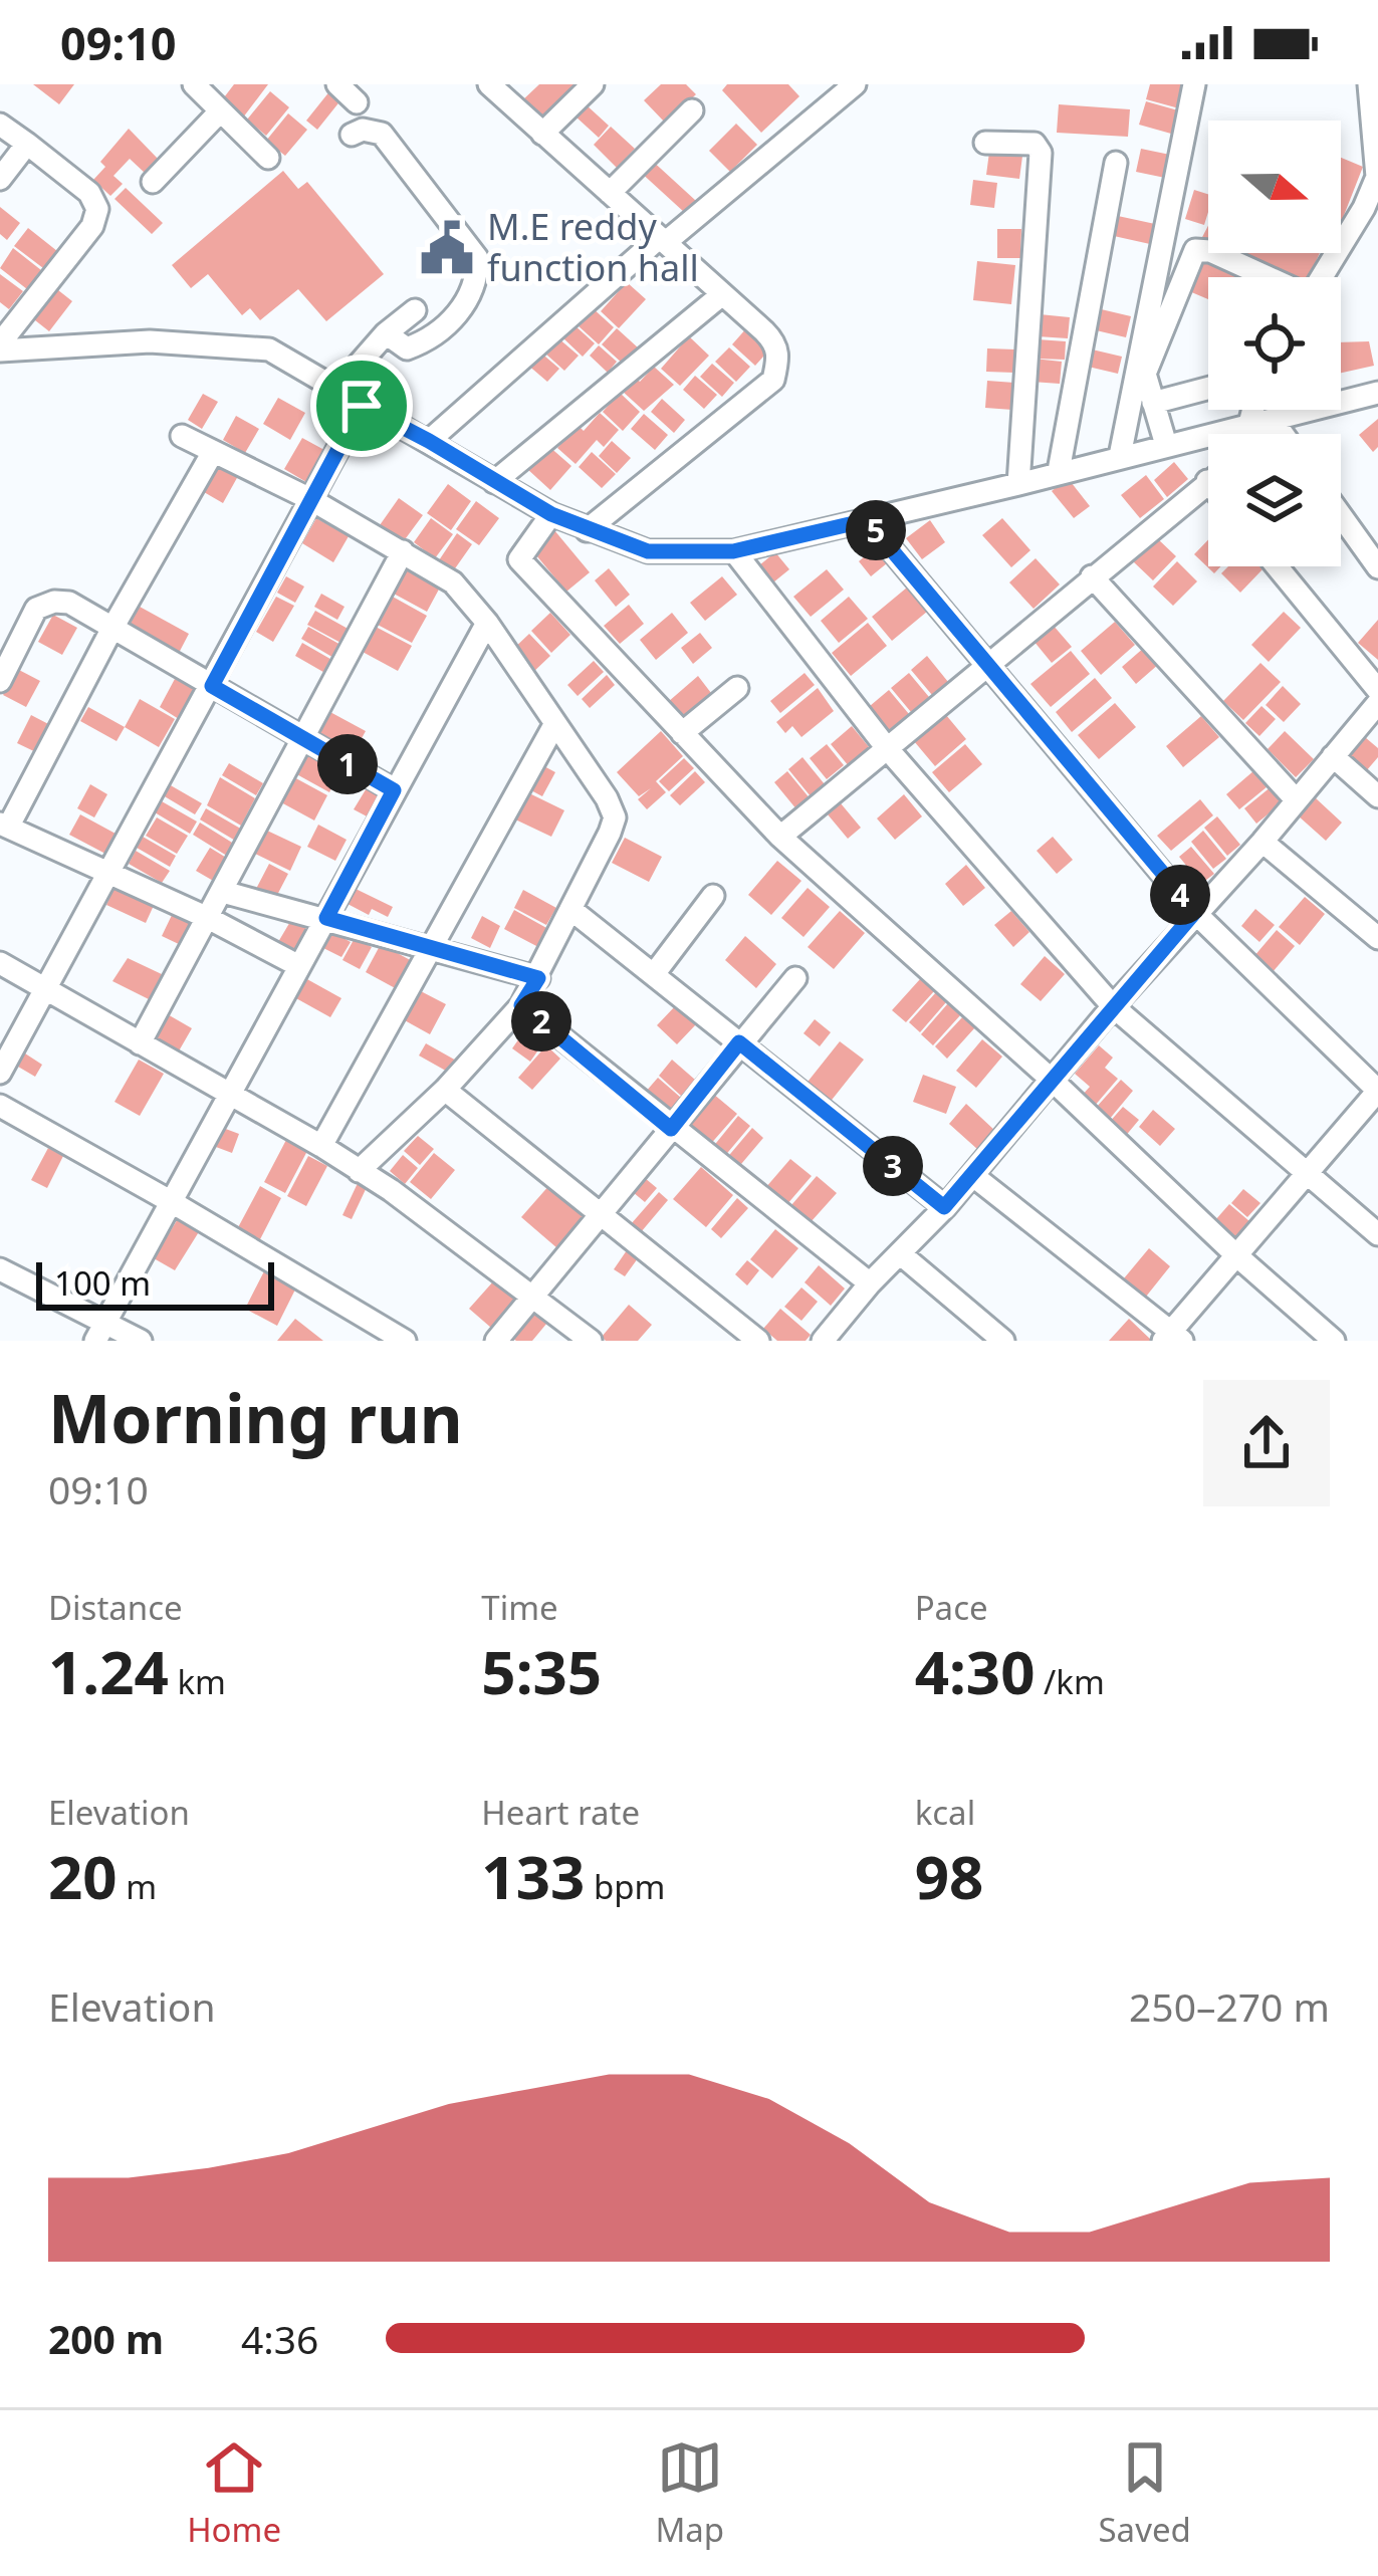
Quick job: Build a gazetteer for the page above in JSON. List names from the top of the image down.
{
  "places": {
    "public building": ["M.E reddy function hall"]
  },
  "scale_bar": "100 m",
  "north": "right",
  "page": {
    "status": "09:10",
    "pins": [
      "5",
      "1",
      "4",
      "2",
      "3"
    ],
    "scale": "100 m",
    "heading": ["Morning run", "09:10"],
    "stats": [
      ["Distance", "1.24 km"],
      ["Time", "5:35"],
      ["Pace", "4:30 /km"],
      ["Elevation", "20 m"],
      ["Heart rate", "133 bpm"],
      ["kcal", "98"]
    ],
    "chart": ["Elevation", "250–270 m"],
    "list": [
      {
        "name": "200 m",
        "note": "4:36"
      }
    ],
    "tabs": ["Home", "Map", "Saved"]
  }
}
